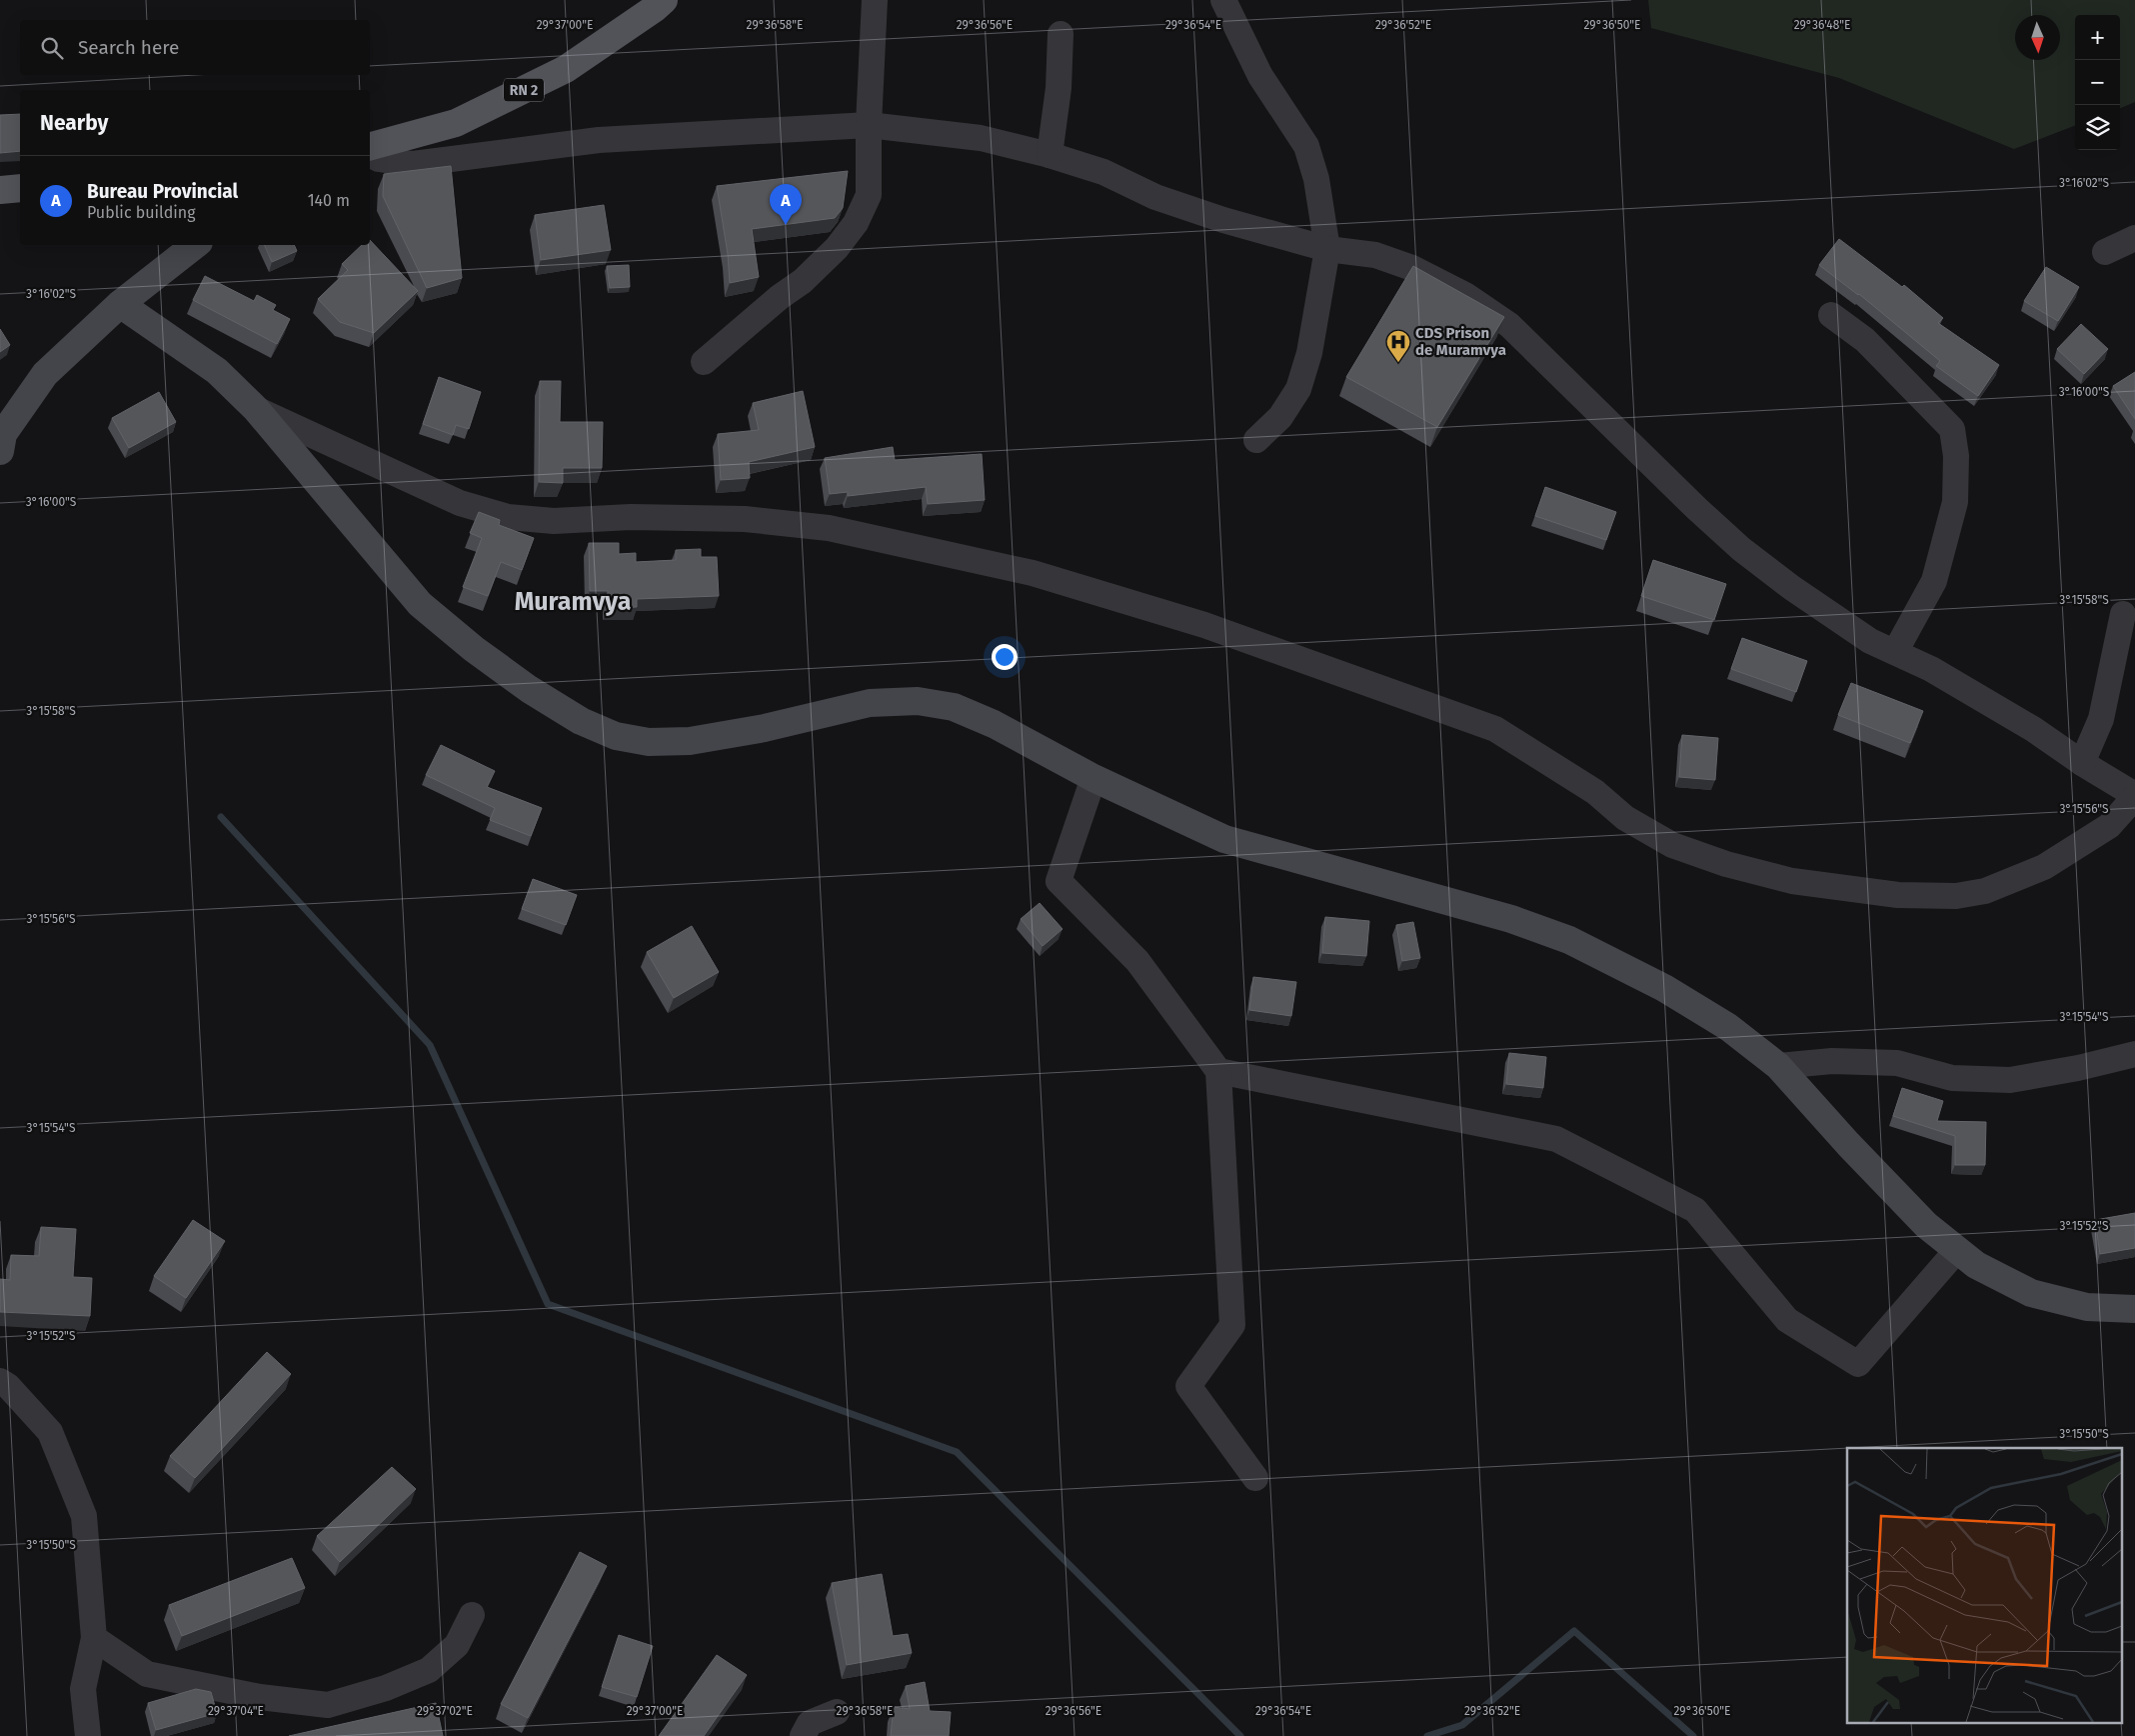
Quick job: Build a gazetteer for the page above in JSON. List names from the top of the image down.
{
  "streets": {
    "main road": ["RN 2"]
  },
  "districts": ["Muramvya"],
  "places": {
    "hospital": ["CDS Prison de Muramvya"]
  },
  "north": "bottom",
  "page": {
    "map_buttons": ["+", "−"],
    "search": "Search here",
    "heading": "Nearby",
    "list": [
      {
        "mark": "A",
        "name": "Bureau Provincial",
        "note": "Public building",
        "value": "140 m"
      }
    ],
    "pins": "A"
  },
  "coordinates": [
    "29°37'00\"E",
    "29°36'58\"E",
    "29°36'56\"E",
    "29°36'54\"E",
    "29°36'52\"E",
    "29°36'50\"E",
    "29°36'48\"E",
    "3°16'02\"S",
    "3°16'00\"S",
    "3°15'58\"S",
    "3°15'56\"S",
    "3°15'54\"S",
    "3°15'52\"S",
    "3°15'50\"S",
    "29°37'04\"E",
    "29°37'02\"E"
  ]
}
